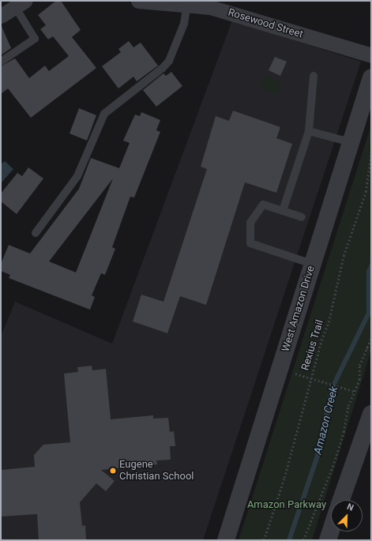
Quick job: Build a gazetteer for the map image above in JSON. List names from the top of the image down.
{
  "streets": {
    "street": ["Rosewood Street", "West Amazon Drive"],
    "path": ["Rexius Trail"]
  },
  "water": ["Amazon Creek"],
  "parks": ["Amazon Parkway"],
  "places": ["Eugene Christian School"],
  "north": "top right"
}
